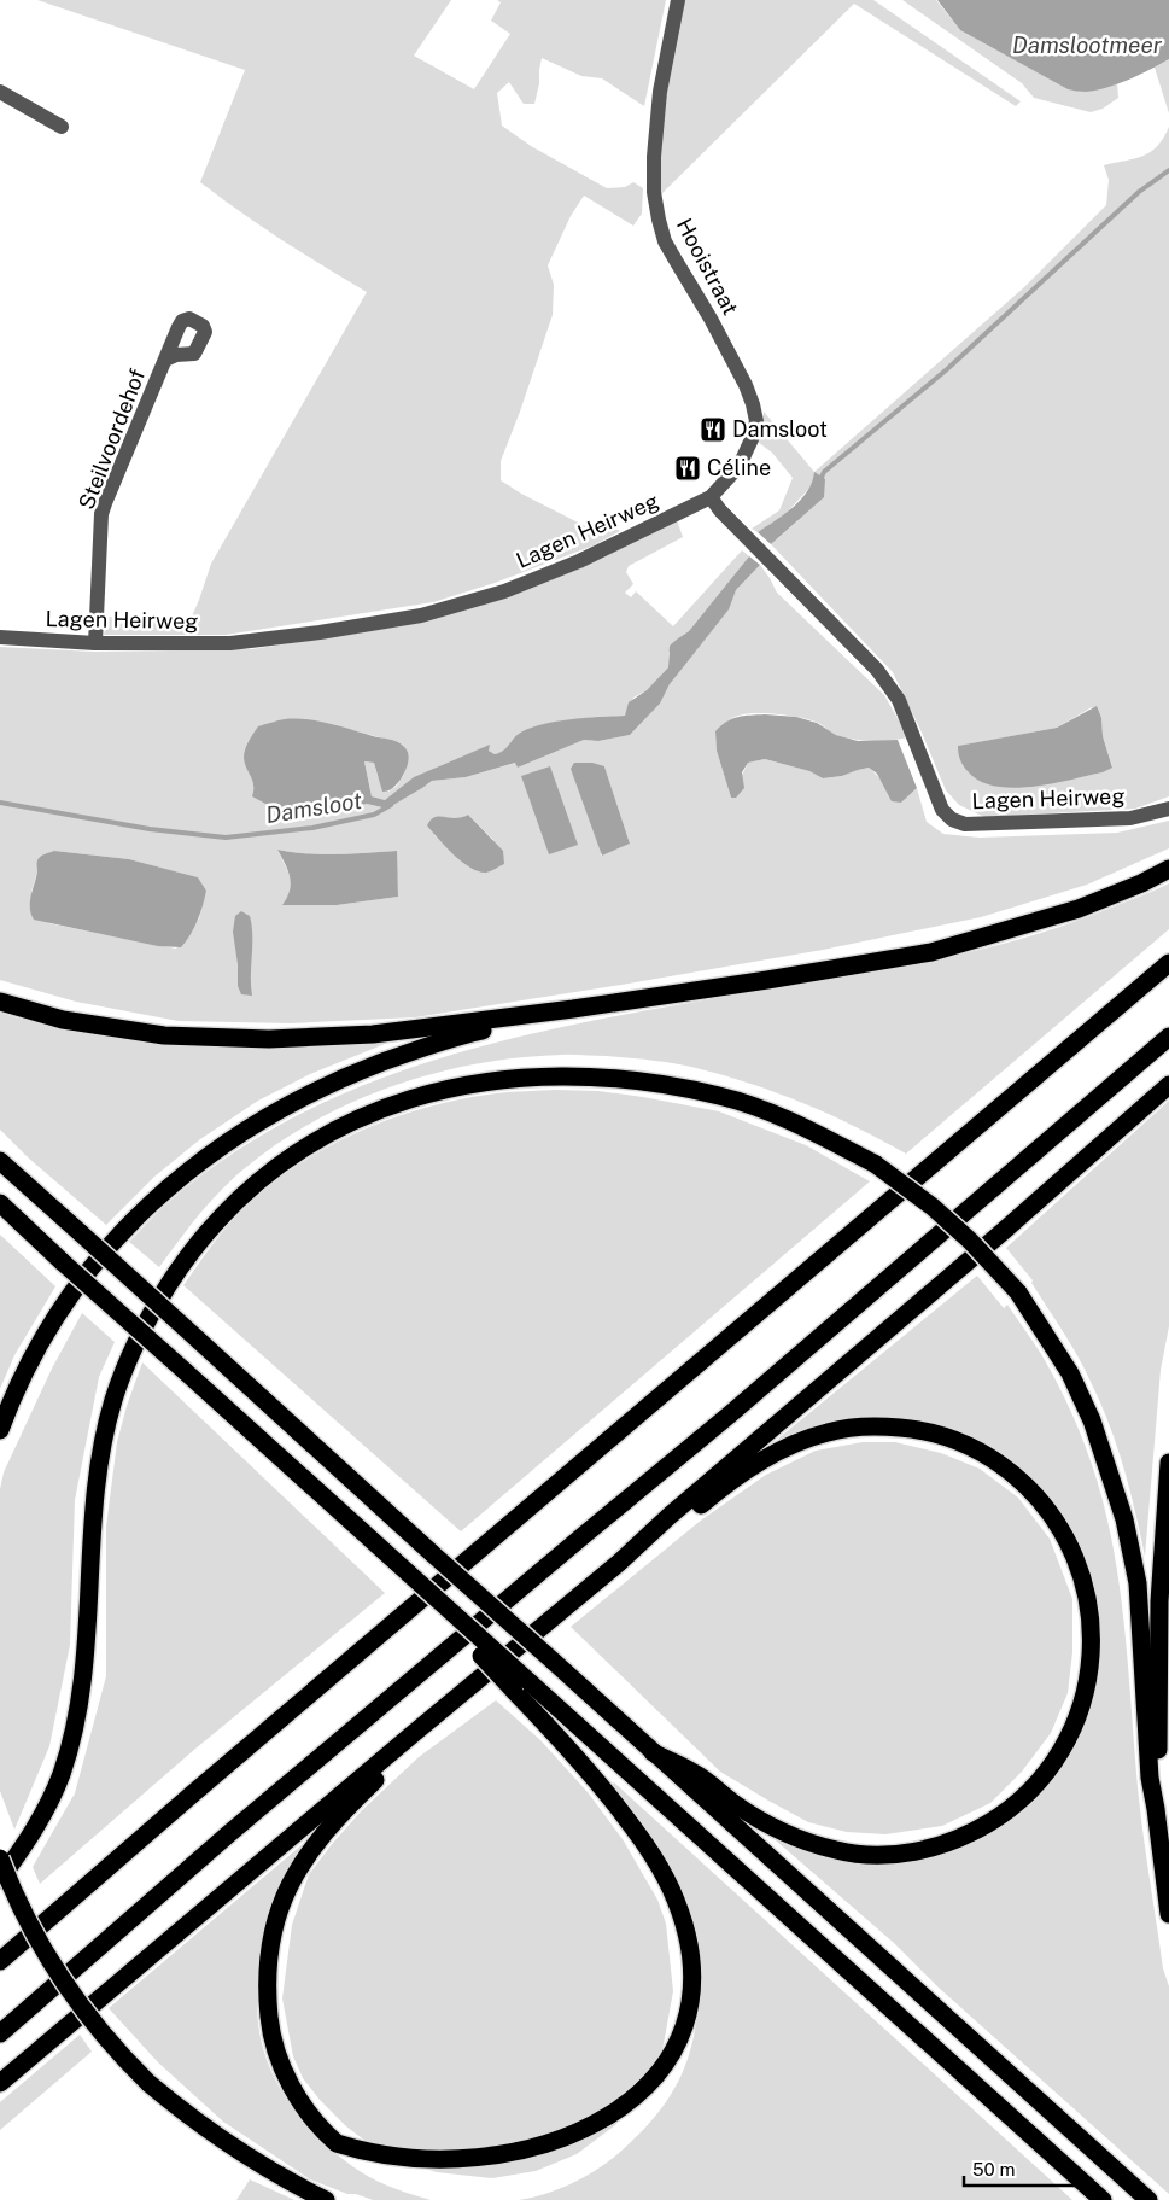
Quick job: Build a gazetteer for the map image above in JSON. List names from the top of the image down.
{
  "streets": {
    "street": ["Hooistraat", "Steilvoordehof", "Lagen Heirweg"]
  },
  "crossings": [
    ["Hooistraat", "Lagen Heirweg"],
    ["Steilvoordehof", "Lagen Heirweg"]
  ],
  "water": ["Damslootmeer", "Damsloot"],
  "places": {
    "restaurant": ["Damsloot", "Céline"]
  },
  "scale_bar": "50 m"
}
